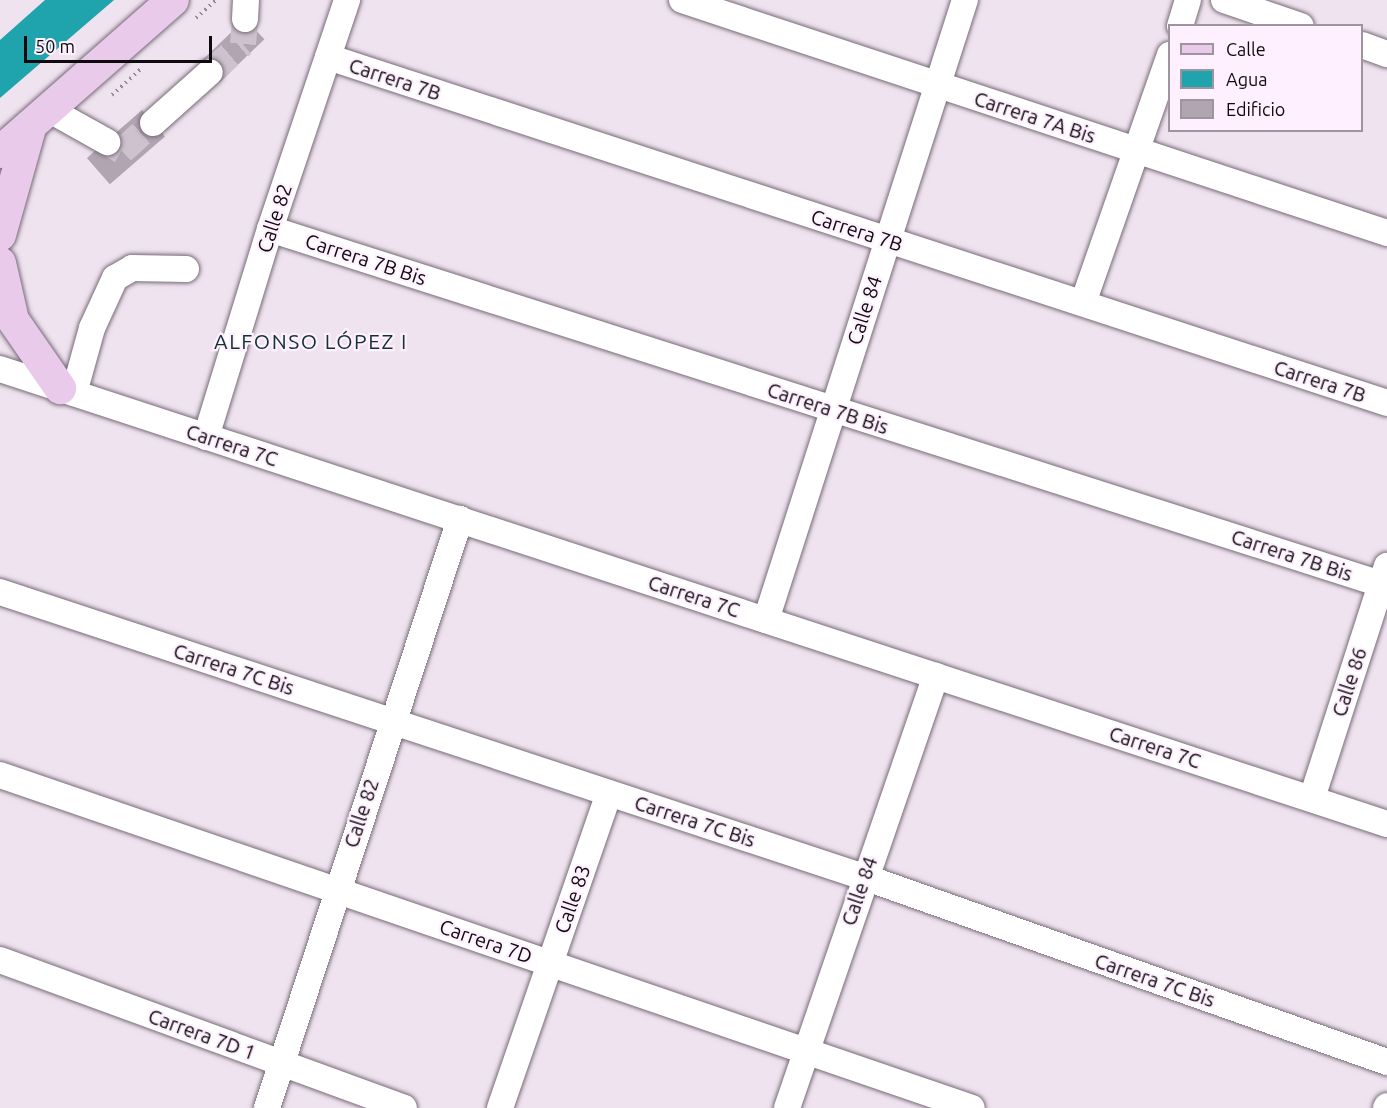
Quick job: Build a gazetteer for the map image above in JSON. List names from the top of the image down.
{
  "streets": {
    "street": [
      "Carrera 7B",
      "Carrera 7A Bis",
      "Calle 82",
      "Carrera 7B Bis",
      "Calle 84",
      "Carrera 7C",
      "Carrera 7C Bis",
      "Calle 86",
      "Calle 83",
      "Carrera 7D",
      "Carrera 7D 1"
    ]
  },
  "crossings": [
    ["Carrera 7B", "Calle 82"],
    ["Carrera 7B", "Calle 84"],
    ["Carrera 7A Bis", "Calle 84"],
    ["Calle 82", "Carrera 7B Bis"],
    ["Calle 82", "Carrera 7C"],
    ["Calle 82", "Carrera 7C Bis"],
    ["Calle 82", "Carrera 7D"],
    ["Calle 82", "Carrera 7D 1"],
    ["Carrera 7B Bis", "Calle 84"],
    ["Carrera 7B Bis", "Calle 86"],
    ["Calle 84", "Carrera 7C"],
    ["Calle 84", "Carrera 7C Bis"],
    ["Calle 84", "Carrera 7D"],
    ["Carrera 7C", "Calle 86"],
    ["Carrera 7C Bis", "Calle 83"],
    ["Calle 83", "Carrera 7D"]
  ],
  "districts": ["ALFONSO LÓPEZ I"],
  "legend": ["Calle", "Agua", "Edificio"],
  "scale_bar": "50 m"
}
